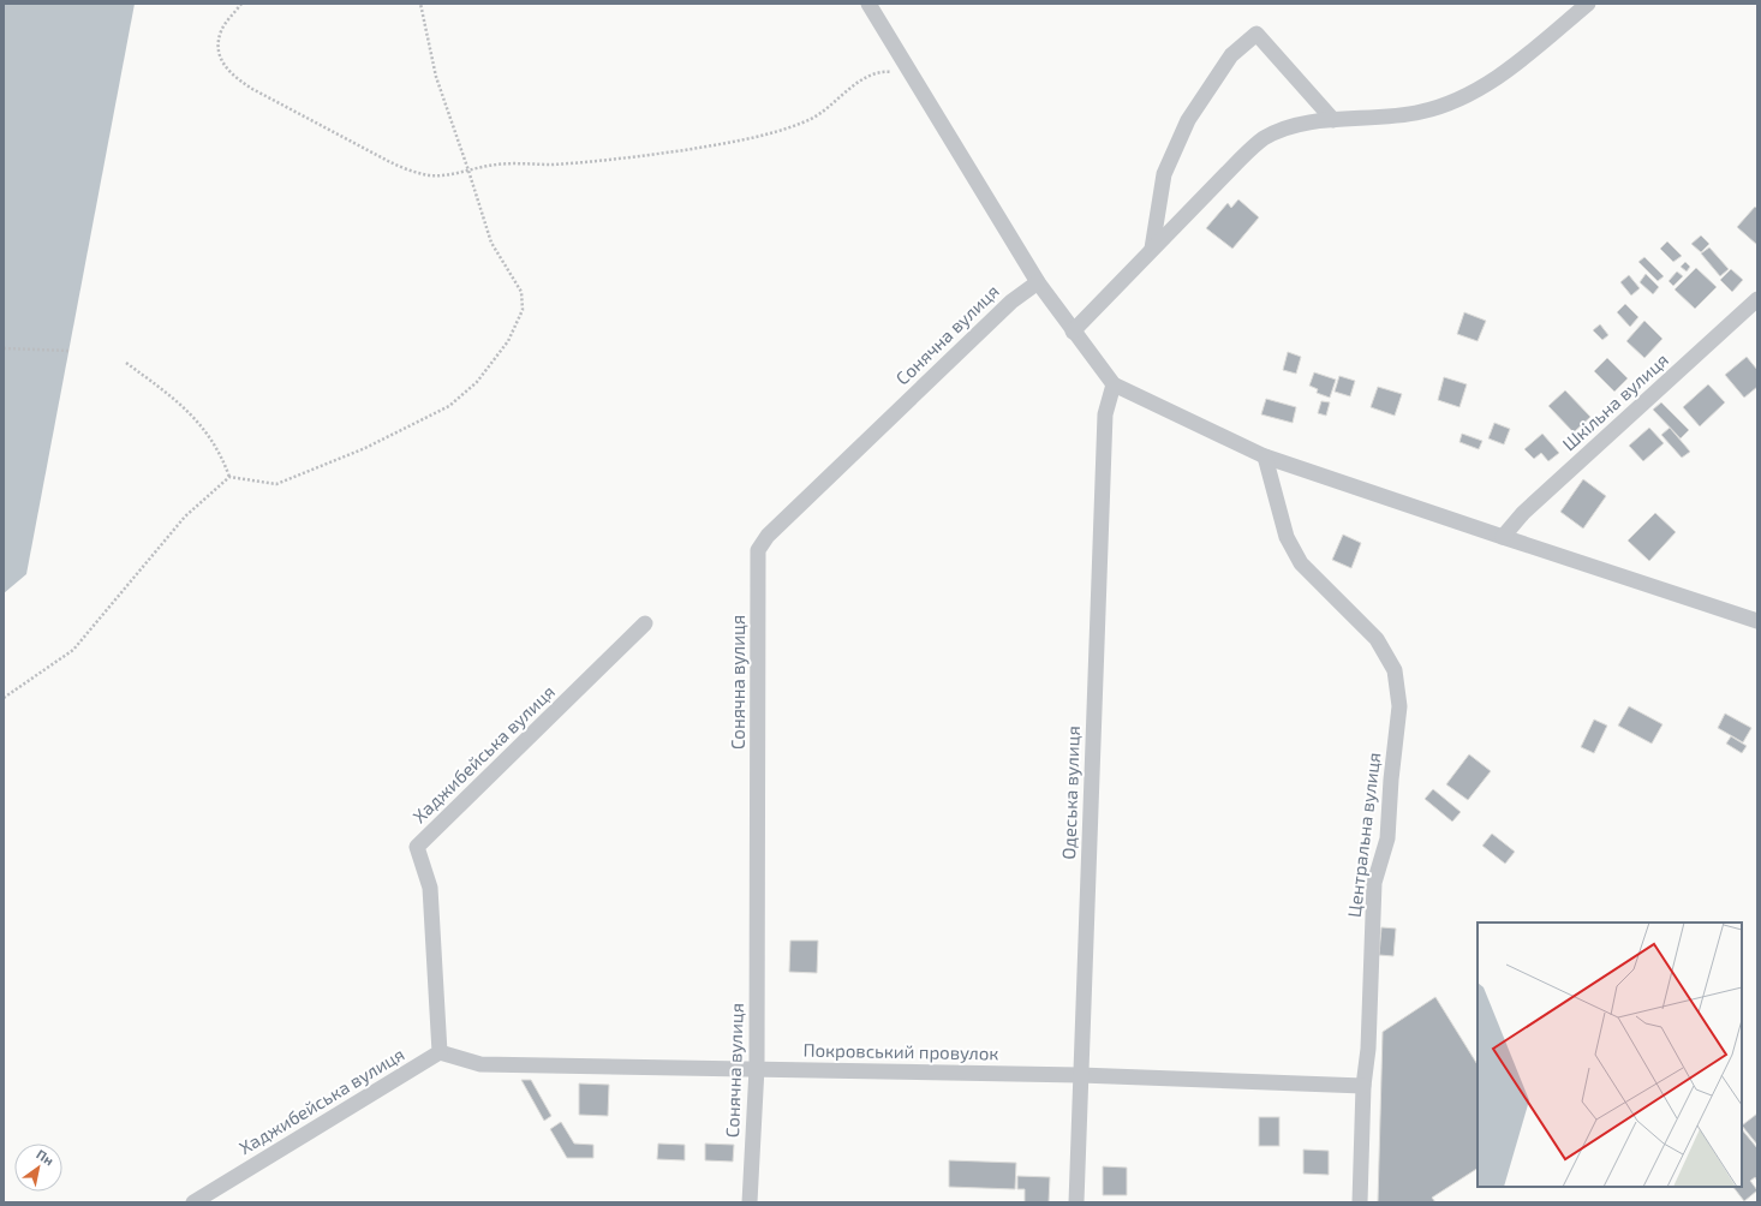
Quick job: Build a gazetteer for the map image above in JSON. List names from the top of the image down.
{
  "streets": {
    "street": [
      "Сонячна вулиця",
      "Шкільна вулиця",
      "Хаджибейська вулиця",
      "Одеська вулиця",
      "Центральна вулиця",
      "Покровський провулок"
    ]
  },
  "crossings": [
    ["Сонячна вулиця", "Покровський провулок"],
    ["Хаджибейська вулиця", "Покровський провулок"],
    ["Одеська вулиця", "Покровський провулок"],
    ["Центральна вулиця", "Покровський провулок"]
  ],
  "north": "top right"
}
